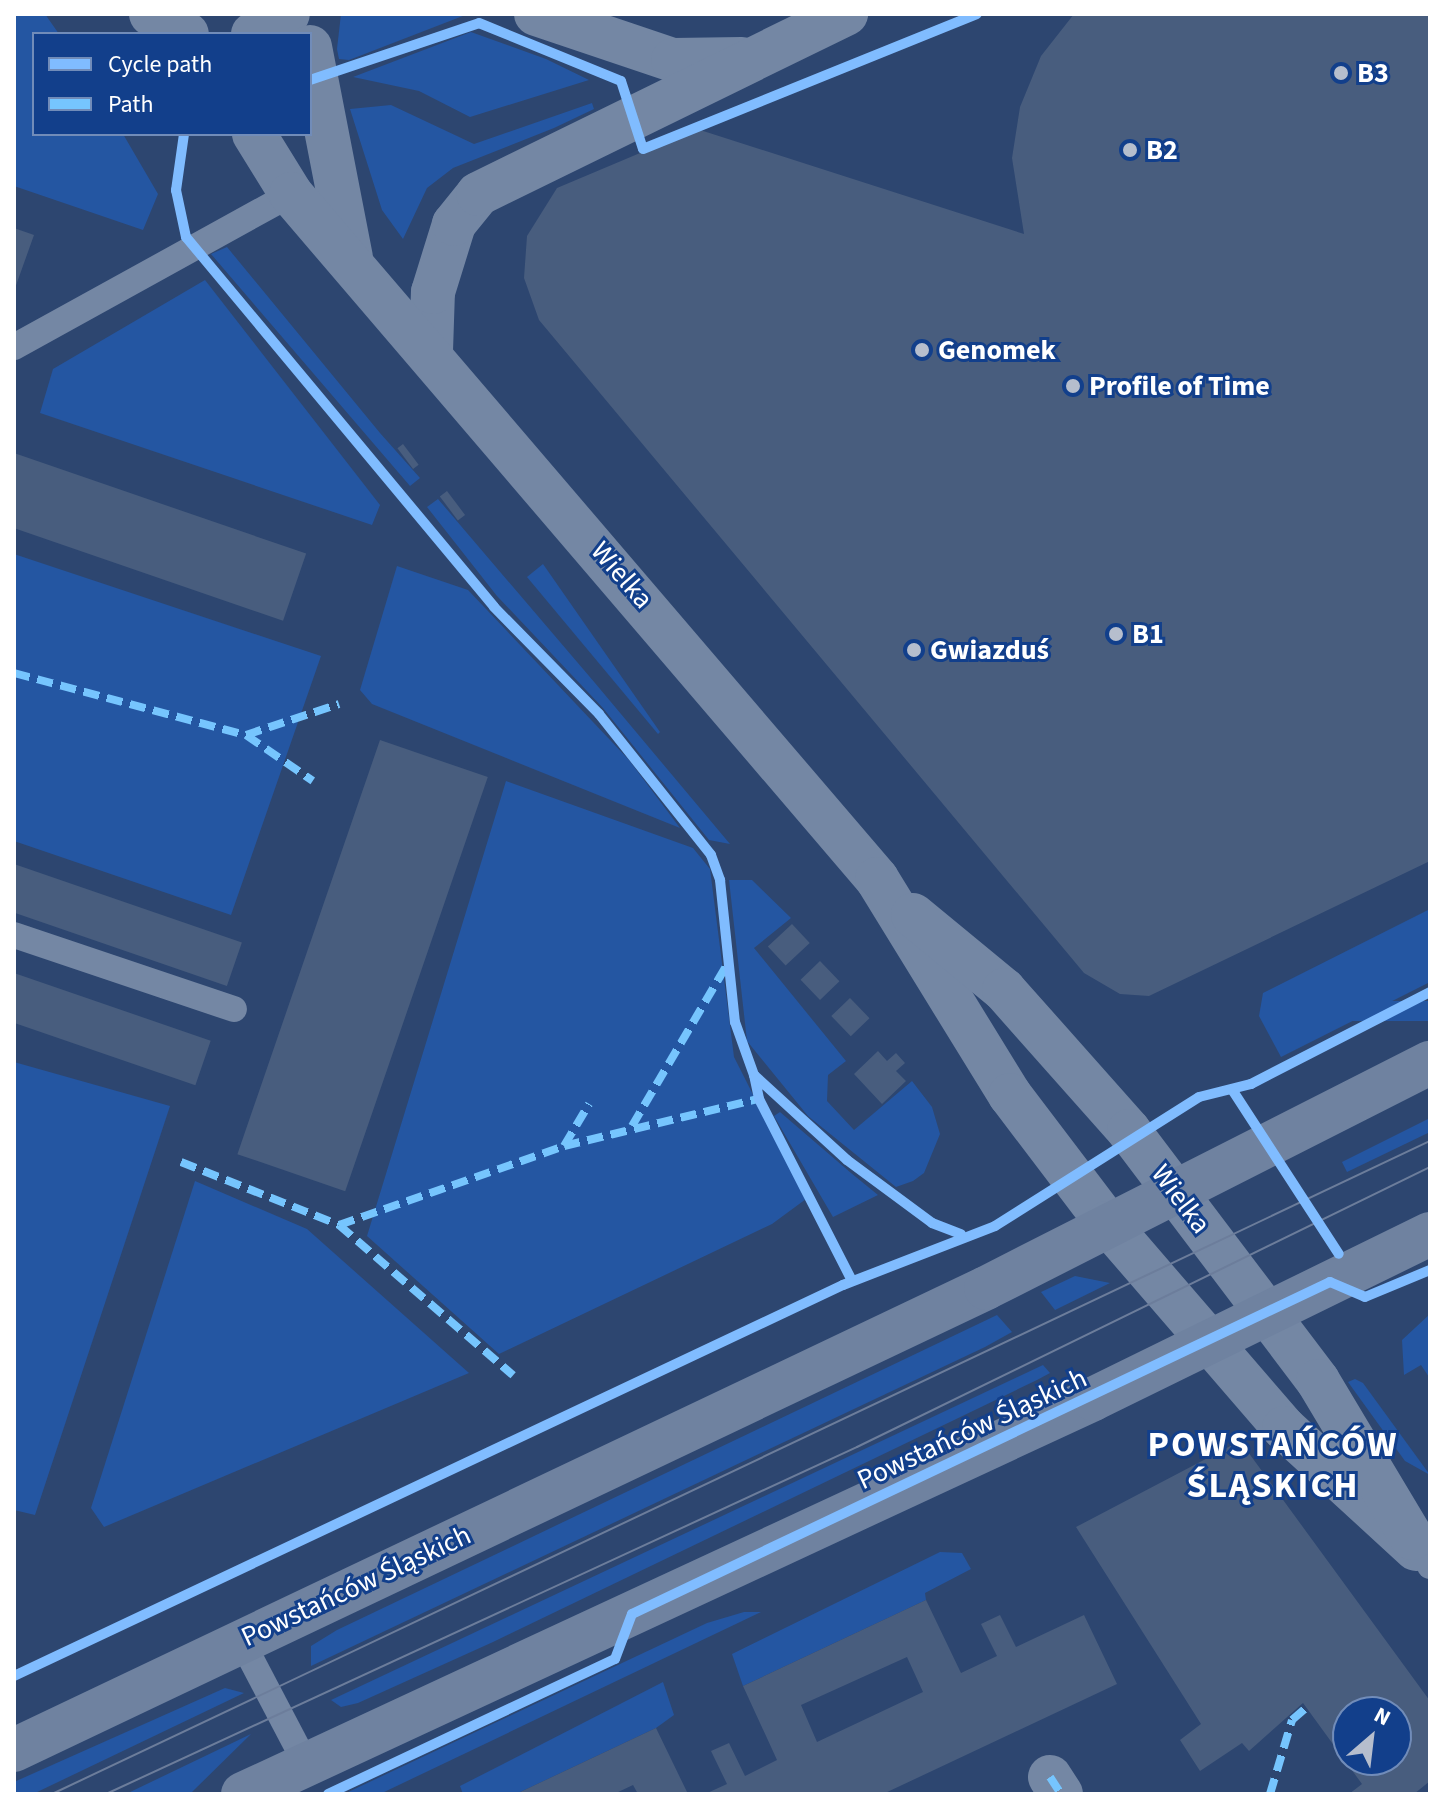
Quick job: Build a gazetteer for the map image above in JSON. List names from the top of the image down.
{
  "streets": {
    "main road": ["Powstańców Śląskich"],
    "street": ["Wielka"]
  },
  "crossings": [
    ["Wielka", "Powstańców Śląskich"]
  ],
  "districts": ["POWSTAŃCÓW ŚLĄSKICH"],
  "places": [
    "B3",
    "B2",
    "Genomek",
    "Profile of Time",
    "B1",
    "Gwiazduś"
  ],
  "legend": ["Cycle path", "Path"],
  "north": "top right"
}
